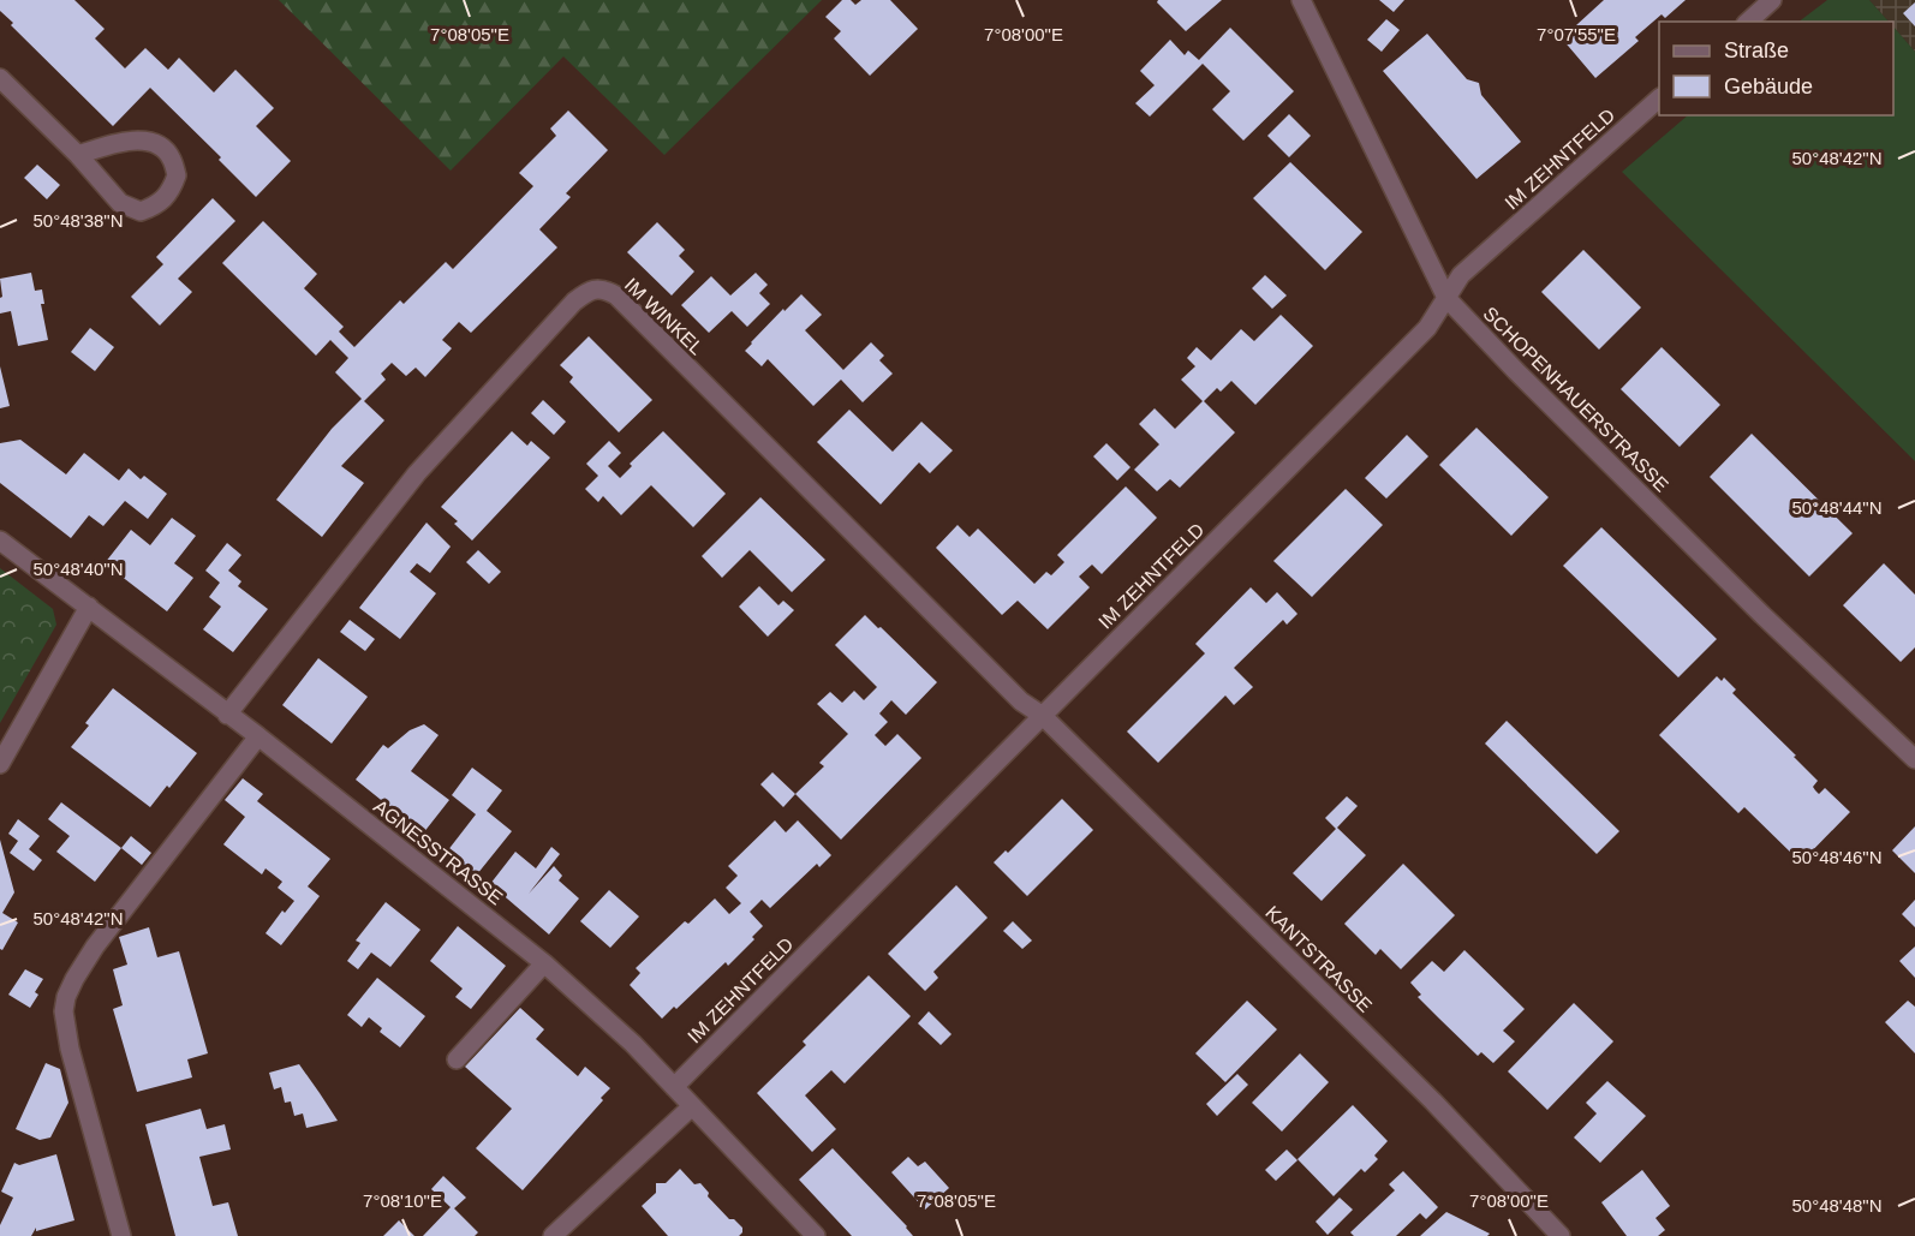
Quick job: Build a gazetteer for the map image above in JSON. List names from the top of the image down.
{
  "streets": {
    "street": [
      "IM ZEHNTFELD",
      "IM WINKEL",
      "SCHOPENHAUERSTRASSE",
      "AGNESSTRASSE",
      "KANTSTRASSE"
    ]
  },
  "crossings": [
    ["IM ZEHNTFELD", "IM WINKEL"],
    ["IM ZEHNTFELD", "SCHOPENHAUERSTRASSE"],
    ["IM ZEHNTFELD", "AGNESSTRASSE"],
    ["IM ZEHNTFELD", "KANTSTRASSE"],
    ["IM WINKEL", "AGNESSTRASSE"],
    ["IM WINKEL", "KANTSTRASSE"]
  ],
  "legend": ["Straße", "Gebäude"],
  "coordinates": [
    "7°08'05\"E",
    "7°08'00\"E",
    "7°07'55\"E",
    "50°48'42\"N",
    "50°48'38\"N",
    "50°48'44\"N",
    "50°48'40\"N",
    "50°48'46\"N",
    "7°08'10\"E",
    "50°48'48\"N"
  ]
}
